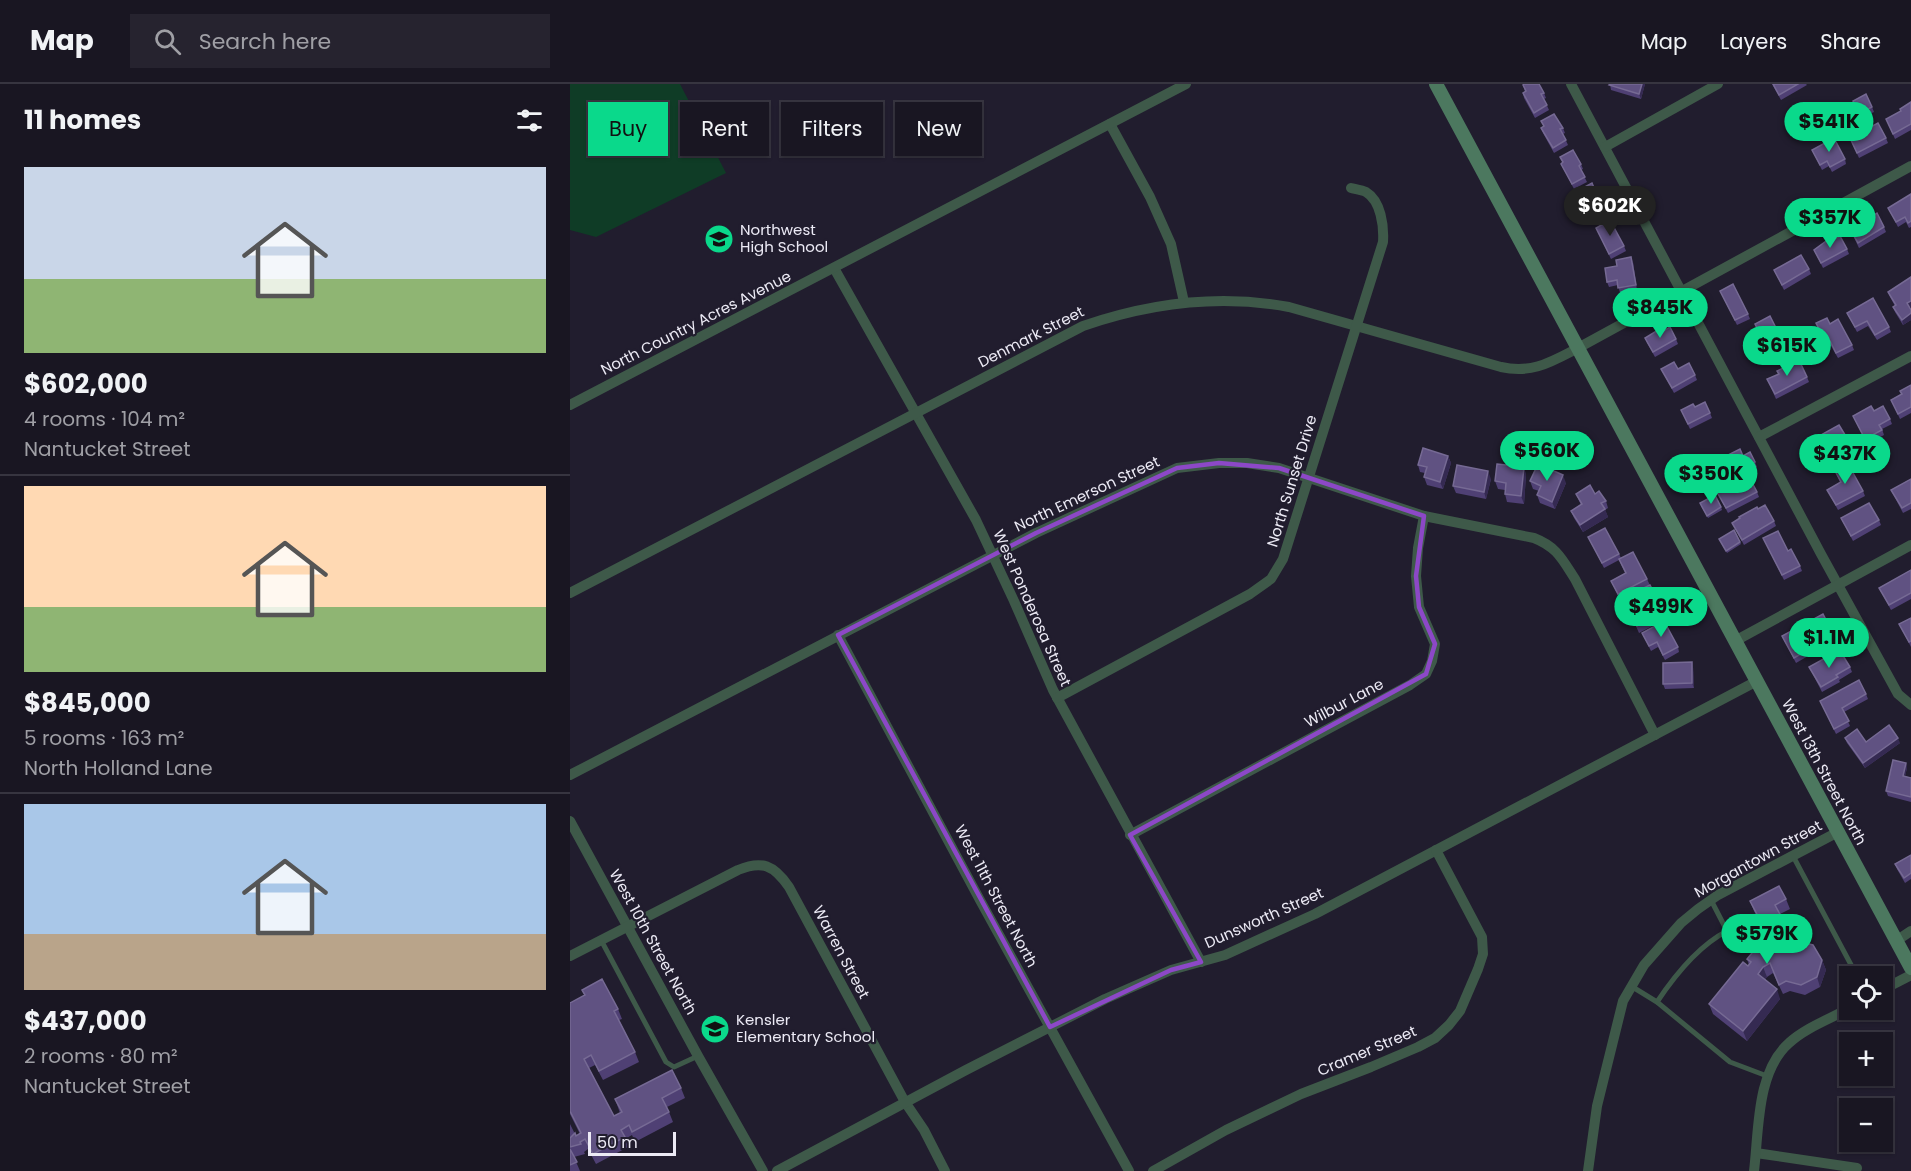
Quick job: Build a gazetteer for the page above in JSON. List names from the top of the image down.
{
  "streets": {
    "street": [
      "North Country Acres Avenue",
      "Denmark Street",
      "North Sunset Drive",
      "North Emerson Street",
      "West Ponderosa Street",
      "Wilbur Lane",
      "West 13th Street North",
      "Morgantown Street",
      "West 11th Street North",
      "Dunsworth Street",
      "West 10th Street North",
      "Warren Street",
      "Cramer Street"
    ]
  },
  "crossings": [
    ["North Country Acres Avenue", "West Ponderosa Street"],
    ["Denmark Street", "North Sunset Drive"],
    ["Denmark Street", "West Ponderosa Street"],
    ["Denmark Street", "West 13th Street North"],
    ["North Sunset Drive", "North Emerson Street"],
    ["North Sunset Drive", "West Ponderosa Street"],
    ["North Emerson Street", "West Ponderosa Street"],
    ["North Emerson Street", "Wilbur Lane"],
    ["North Emerson Street", "West 11th Street North"],
    ["North Emerson Street", "Dunsworth Street"],
    ["West Ponderosa Street", "Wilbur Lane"],
    ["West Ponderosa Street", "Dunsworth Street"],
    ["West 13th Street North", "Morgantown Street"],
    ["West 13th Street North", "Dunsworth Street"],
    ["West 11th Street North", "Dunsworth Street"],
    ["Dunsworth Street", "Warren Street"],
    ["Dunsworth Street", "Cramer Street"],
    ["West 10th Street North", "Warren Street"]
  ],
  "places": {
    "school or university": ["Northwest High School", "Kensler Elementary School"]
  },
  "scale_bar": "50 m",
  "page": {
    "header": "Map",
    "search": "Search here",
    "nav": ["Map", "Layers", "Share"],
    "heading": "11 homes",
    "price": [
      "$541K",
      "$602K",
      "$357K",
      "$845K",
      "$615K",
      "$560K",
      "$437K",
      "$350K",
      "$499K",
      "$1.1M",
      "$579K"
    ],
    "chip": [
      "Buy",
      "Rent",
      "Filters",
      "New"
    ],
    "list": [
      {
        "name": "$602,000",
        "note": "4 rooms · 104 m² · Nantucket Street"
      },
      {
        "name": "$845,000",
        "note": "5 rooms · 163 m² · North Holland Lane"
      },
      {
        "name": "$437,000",
        "note": "2 rooms · 80 m² · Nantucket Street"
      }
    ],
    "map_buttons": ["+", "−"],
    "scale": "50 m"
  }
}
